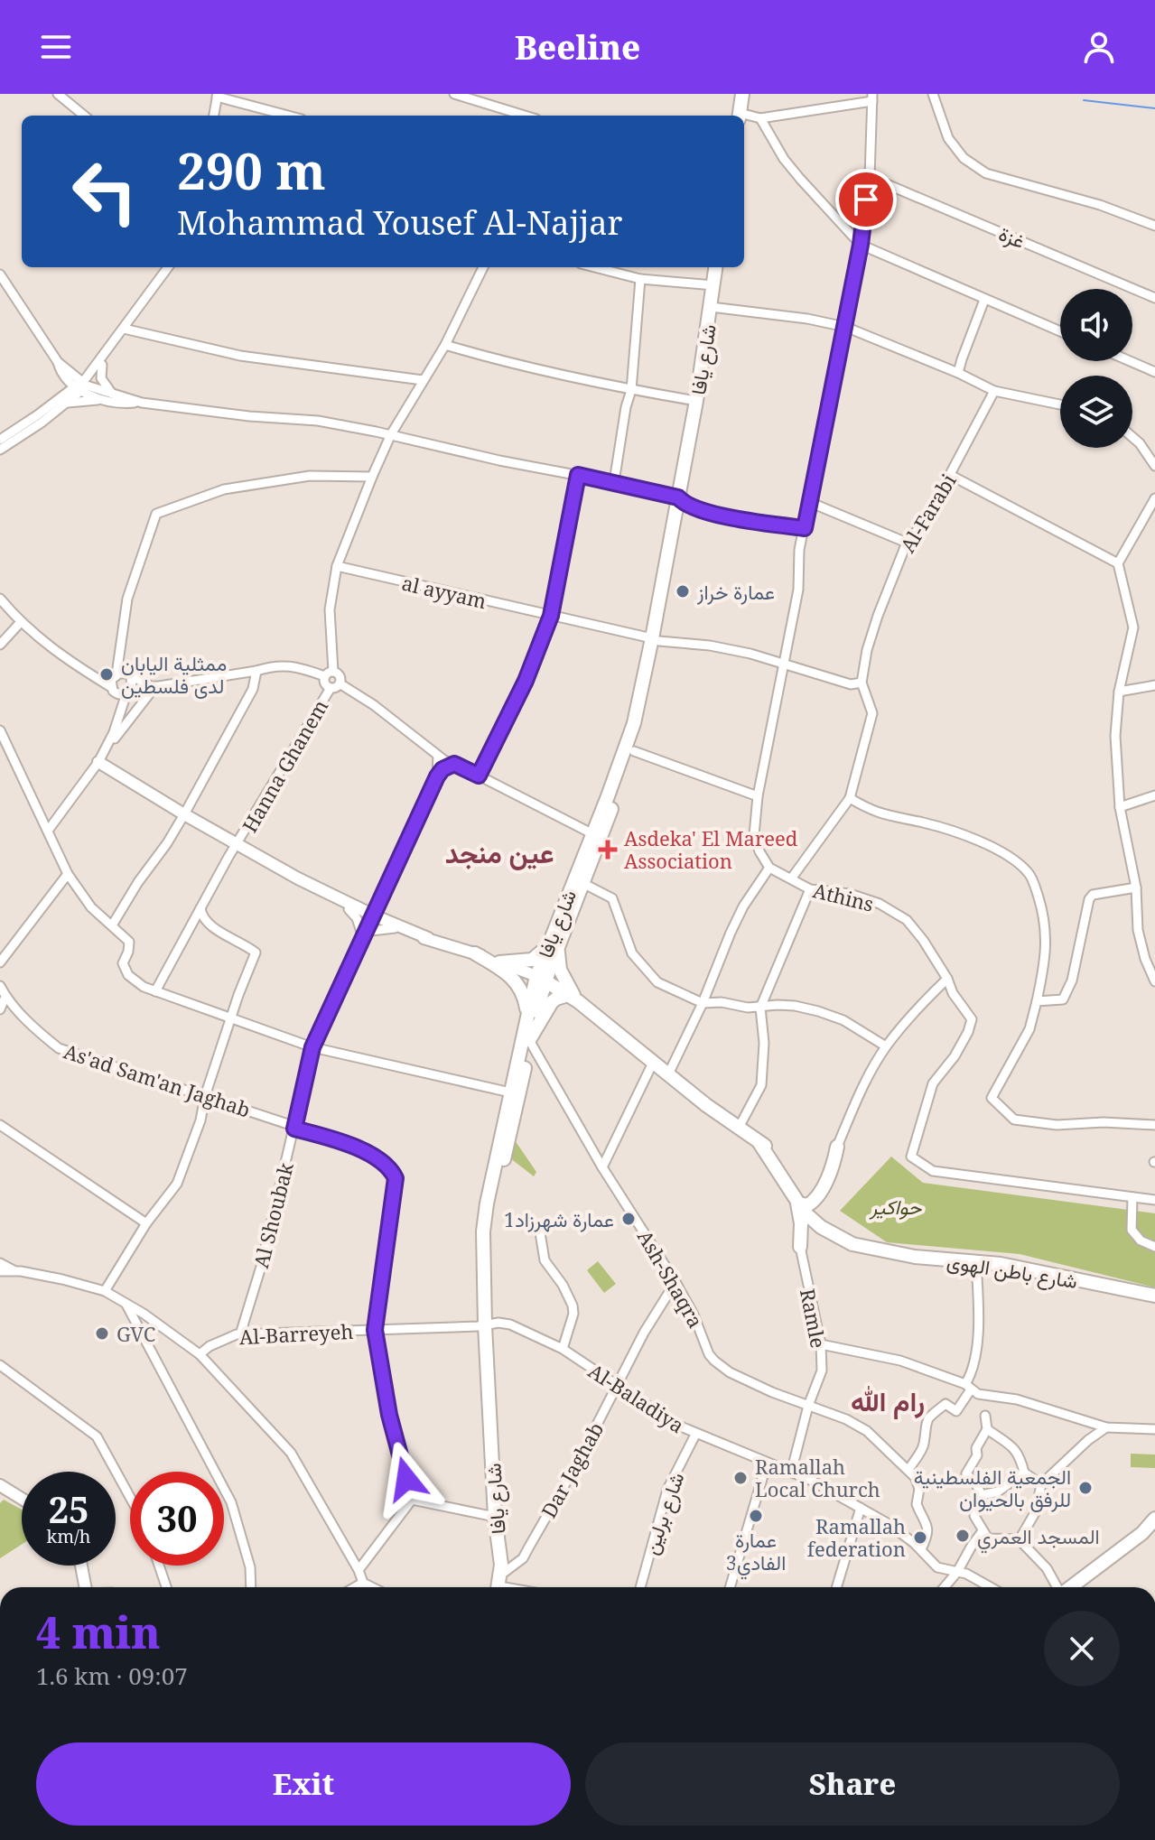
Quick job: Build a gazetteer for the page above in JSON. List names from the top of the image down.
{
  "streets": {
    "main road": ["شارع يافا", "شارع باطن الهوى"],
    "street": [
      "غزة",
      "Al-Farabi",
      "al ayyam",
      "Hanna Ghanem",
      "Athins",
      "As'ad Sam'an Jaghab",
      "Al Shoubak",
      "Ash-Shaqra",
      "Ramle",
      "Al-Barreyeh",
      "Al-Baladiya",
      "Dar Jaghab",
      "شارع برلين"
    ]
  },
  "crossings": [
    ["شارع يافا", "al ayyam"],
    ["شارع يافا", "Al Shoubak"],
    ["شارع يافا", "Ash-Shaqra"],
    ["شارع يافا", "Al-Barreyeh"],
    ["شارع يافا", "Al-Baladiya"],
    ["شارع يافا", "Dar Jaghab"],
    ["Al-Farabi", "al ayyam"],
    ["As'ad Sam'an Jaghab", "Al Shoubak"],
    ["As'ad Sam'an Jaghab", "Al-Barreyeh"],
    ["Al Shoubak", "Al-Barreyeh"],
    ["Ash-Shaqra", "Ramle"],
    ["Ash-Shaqra", "Dar Jaghab"],
    ["Ramle", "Al-Baladiya"],
    ["Al-Barreyeh", "Al-Baladiya"],
    ["Al-Baladiya", "Dar Jaghab"],
    ["Al-Baladiya", "شارع برلين"]
  ],
  "districts": ["عين منجد", "رام الله"],
  "parks": ["حواكير"],
  "places": {
    "other": [
      "عمارة خراز",
      "ممثلية اليابان لدى فلسطين",
      "عمارة شهرزاد1",
      "GVC",
      "Ramallah Local Church",
      "الجمعية الفلسطينية للرفق بالحيوان",
      "عمارة الفادي3",
      "المسجد العمري",
      "Ramallah federation"
    ],
    "health": ["Asdeka' El Mareed Association"]
  },
  "page": {
    "header": "Beeline",
    "turn": ["290 m", "Mohammad Yousef Al-Najjar"],
    "speed": "25 km/h",
    "limit": "30",
    "heading": ["4 min", "1.6 km · 09:07"],
    "buttons": ["Exit", "Share"]
  }
}
